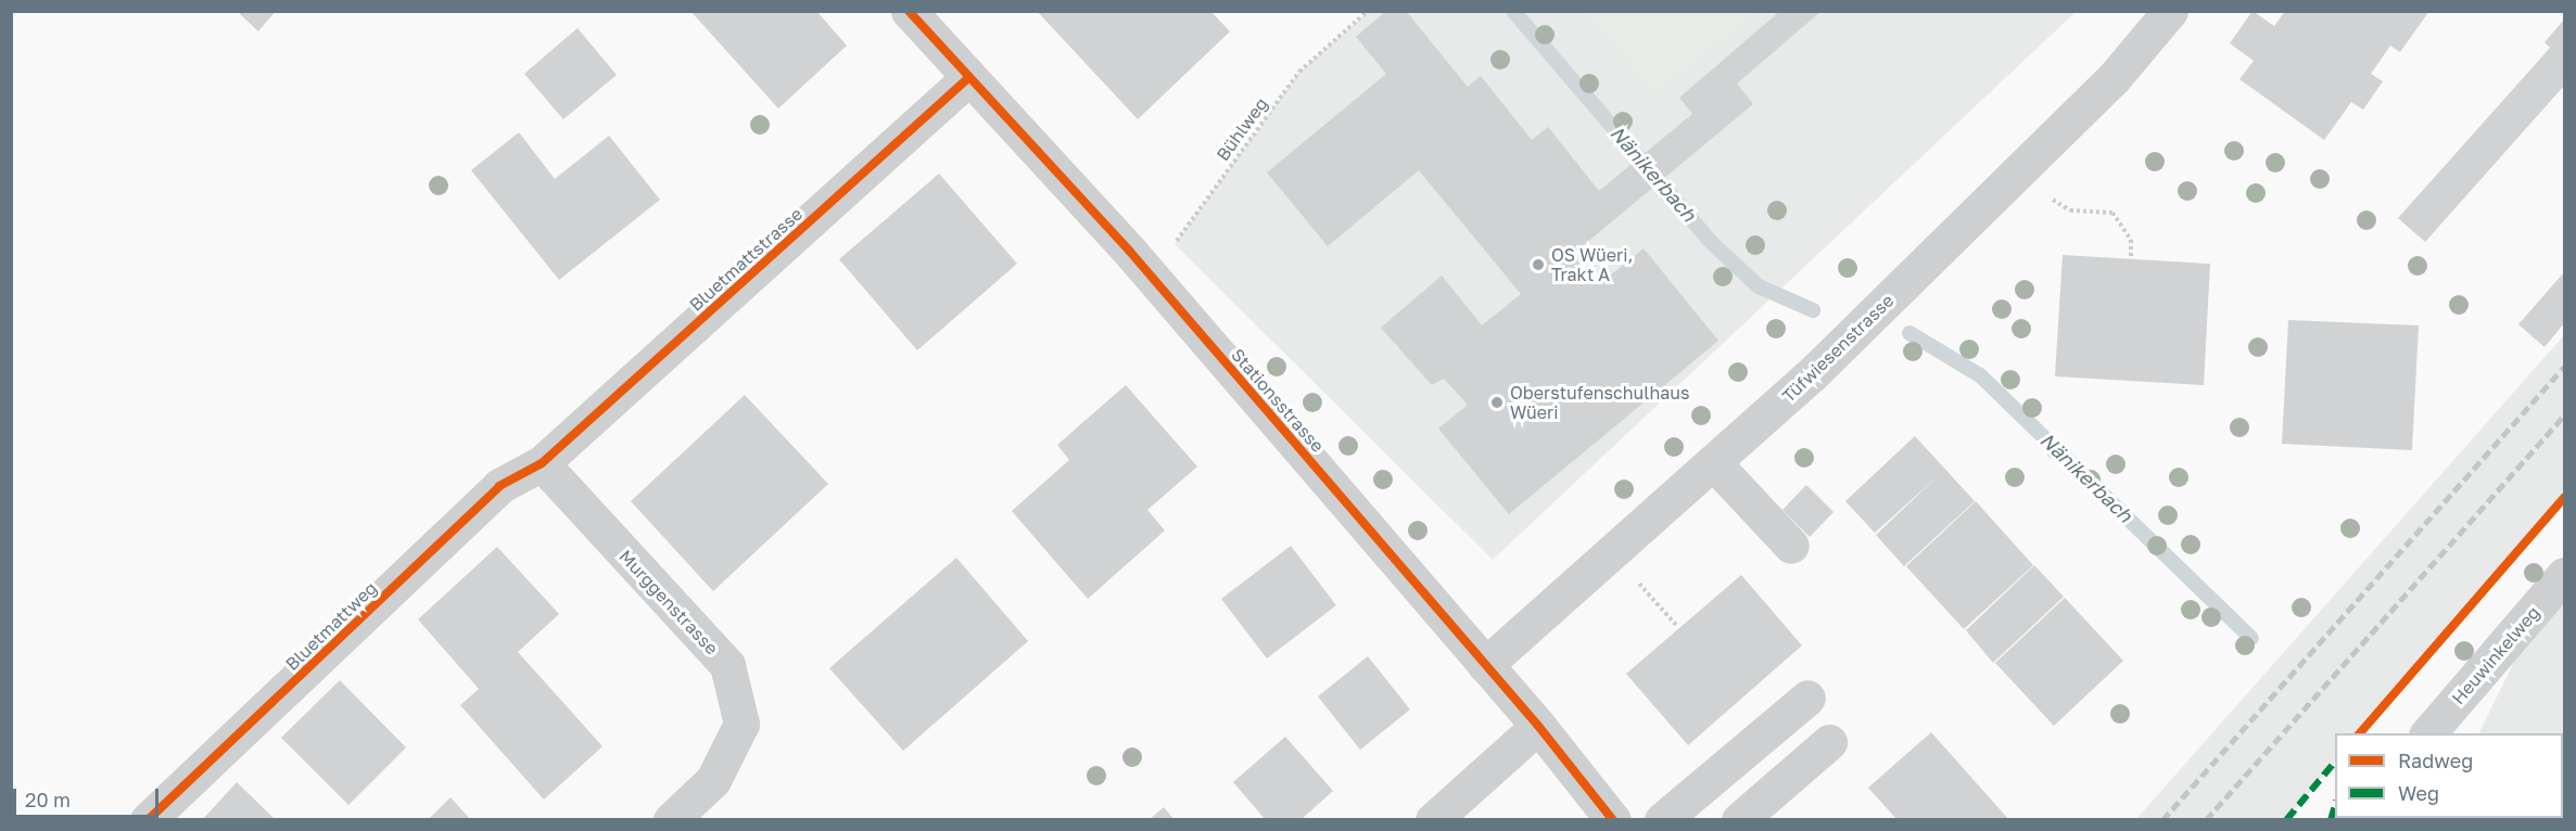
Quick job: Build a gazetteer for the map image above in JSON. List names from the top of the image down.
{
  "streets": {
    "street": [
      "Bluetmattstrasse",
      "Tüfwiesenstrasse",
      "Stationsstrasse",
      "Murggenstrasse",
      "Bluetmattweg",
      "Heuwinkelweg"
    ],
    "path": ["Bühlweg"]
  },
  "crossings": [
    ["Bühlweg", "Stationsstrasse"],
    ["Bluetmattstrasse", "Stationsstrasse"],
    ["Bluetmattstrasse", "Murggenstrasse"],
    ["Bluetmattstrasse", "Bluetmattweg"],
    ["Tüfwiesenstrasse", "Stationsstrasse"],
    ["Murggenstrasse", "Bluetmattweg"]
  ],
  "water": ["Nänikerbach"],
  "places": ["OS Wüeri, Trakt A", "Oberstufenschulhaus Wüeri"],
  "legend": ["Radweg", "Weg"],
  "scale_bar": "20 m"
}
